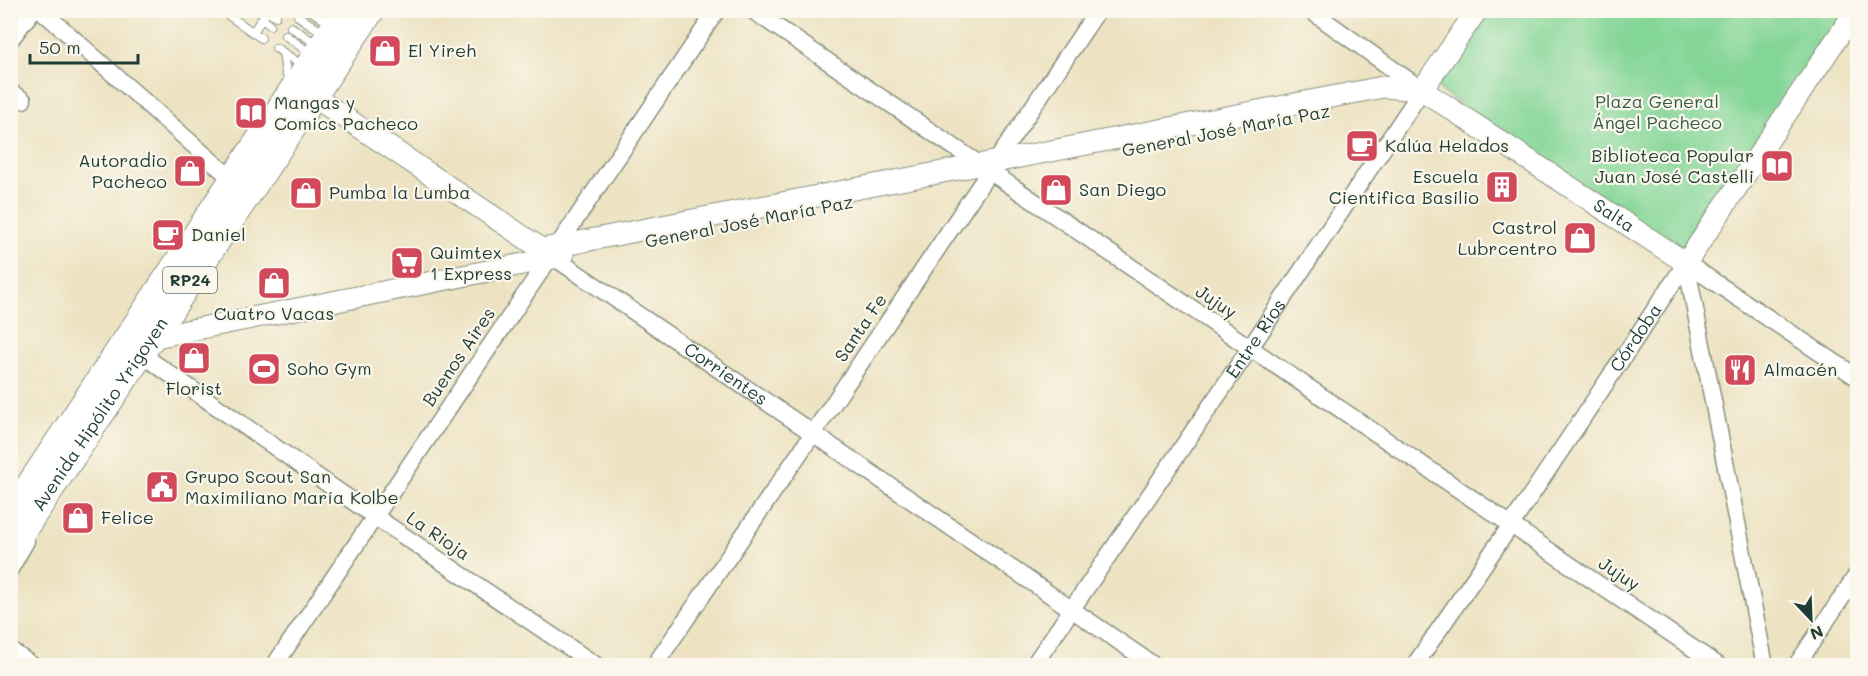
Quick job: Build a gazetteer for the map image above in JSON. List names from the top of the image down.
{
  "streets": {
    "main road": ["RP24", "Avenida Hipólito Yrigoyen"],
    "street": [
      "General José María Paz",
      "Salta",
      "Jujuy",
      "Santa Fe",
      "Córdoba",
      "Entre Ríos",
      "Buenos Aires",
      "Corrientes",
      "La Rioja"
    ]
  },
  "crossings": [
    ["General José María Paz", "Salta"],
    ["General José María Paz", "Jujuy"],
    ["General José María Paz", "Santa Fe"],
    ["General José María Paz", "Entre Ríos"],
    ["General José María Paz", "Buenos Aires"],
    ["General José María Paz", "Corrientes"],
    ["General José María Paz", "Avenida Hipólito Yrigoyen"],
    ["General José María Paz", "La Rioja"],
    ["Salta", "Córdoba"],
    ["Salta", "Entre Ríos"],
    ["Jujuy", "Santa Fe"],
    ["Jujuy", "Córdoba"],
    ["Jujuy", "Entre Ríos"],
    ["Santa Fe", "Corrientes"],
    ["Entre Ríos", "Corrientes"],
    ["Buenos Aires", "Corrientes"],
    ["Buenos Aires", "La Rioja"],
    ["Corrientes", "Avenida Hipólito Yrigoyen"],
    ["Avenida Hipólito Yrigoyen", "La Rioja"]
  ],
  "parks": ["Plaza General Ángel Pacheco"],
  "places": {
    "shop": [
      "El Yireh",
      "Autoradio Pacheco",
      "San Diego",
      "Pumba la Lumba",
      "Castrol Lubrcentro",
      "Cuatro Vacas",
      "Florist",
      "Felice"
    ],
    "library": ["Mangas y Comics Pacheco", "Biblioteca Popular Juan José Castelli"],
    "cafe": ["Kalúa Helados", "Daniel"],
    "building": ["Escuela Cientifica Basilio"],
    "supermarket": ["Quimtex 1 Express"],
    "sports": ["Soho Gym"],
    "restaurant": ["Almacén"],
    "public building": ["Grupo Scout San Maximiliano María Kolbe"]
  },
  "scale_bar": "50 m",
  "north": "bottom right"
}
